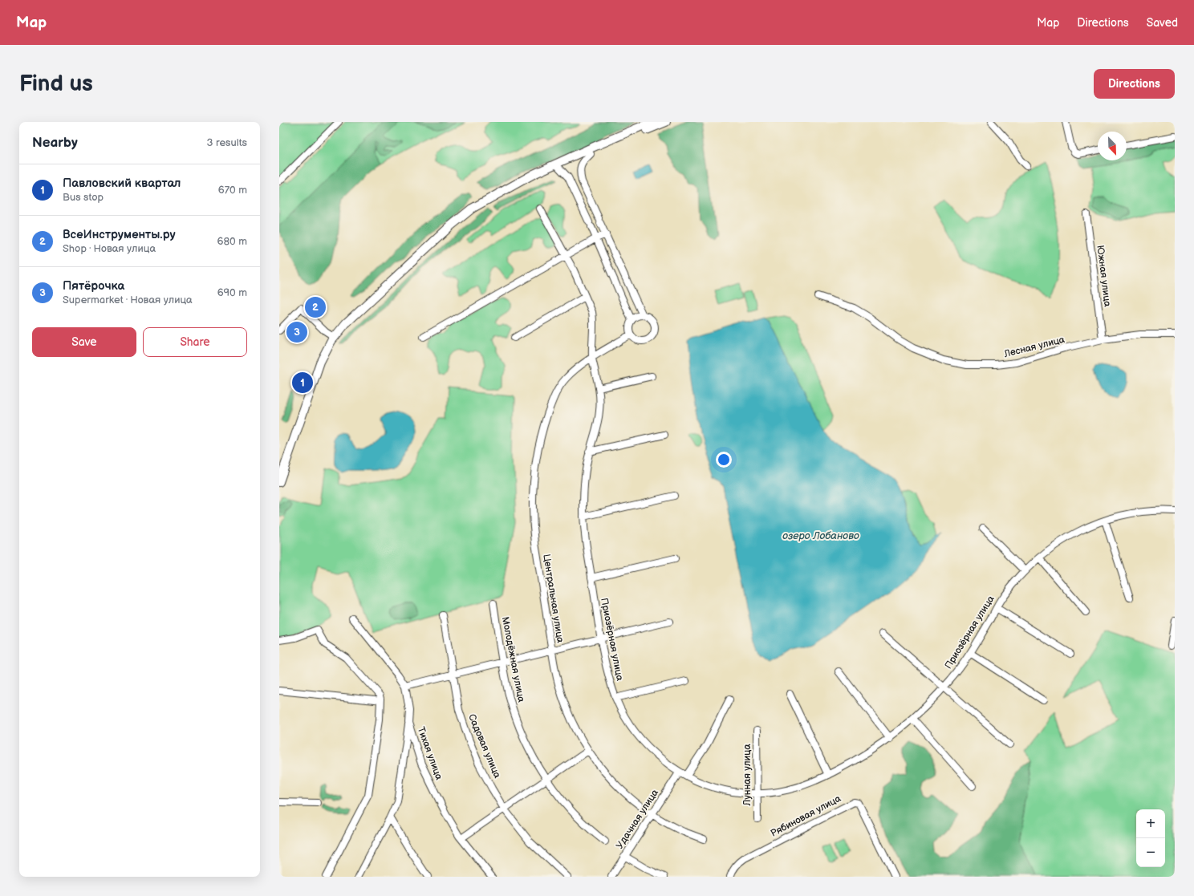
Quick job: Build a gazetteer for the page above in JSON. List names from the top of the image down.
{
  "streets": {
    "street": [
      "Южная улица",
      "Лесная улица",
      "Центральная улица",
      "Приозёрная улица",
      "Молодёжная улица",
      "Садовая улица",
      "Тихая улица",
      "Лунная улица",
      "Рябиновая улица",
      "Удачная улица"
    ]
  },
  "crossings": [
    ["Южная улица", "Лесная улица"],
    ["Центральная улица", "Приозёрная улица"],
    ["Центральная улица", "Удачная улица"],
    ["Приозёрная улица", "Лунная улица"],
    ["Приозёрная улица", "Удачная улица"]
  ],
  "water": ["озеро Лобаново"],
  "north": "bottom right",
  "page": {
    "header": "Map",
    "nav": ["Map", "Directions", "Saved"],
    "buttons": [
      "Directions",
      ["Save", "Share"]
    ],
    "title": "Find us",
    "heading": ["Nearby", "3 results"],
    "list": [
      {
        "mark": "1",
        "name": "Павловский квартал",
        "note": "Bus stop",
        "value": "670 m"
      },
      {
        "mark": "2",
        "name": "ВсеИнструменты.ру",
        "note": "Shop · Новая улица",
        "value": "680 m"
      },
      {
        "mark": "3",
        "name": "Пятёрочка",
        "note": "Supermarket · Новая улица",
        "value": "690 m"
      }
    ],
    "pins": ["2", "3", "1"],
    "map_buttons": ["+", "−"]
  }
}
